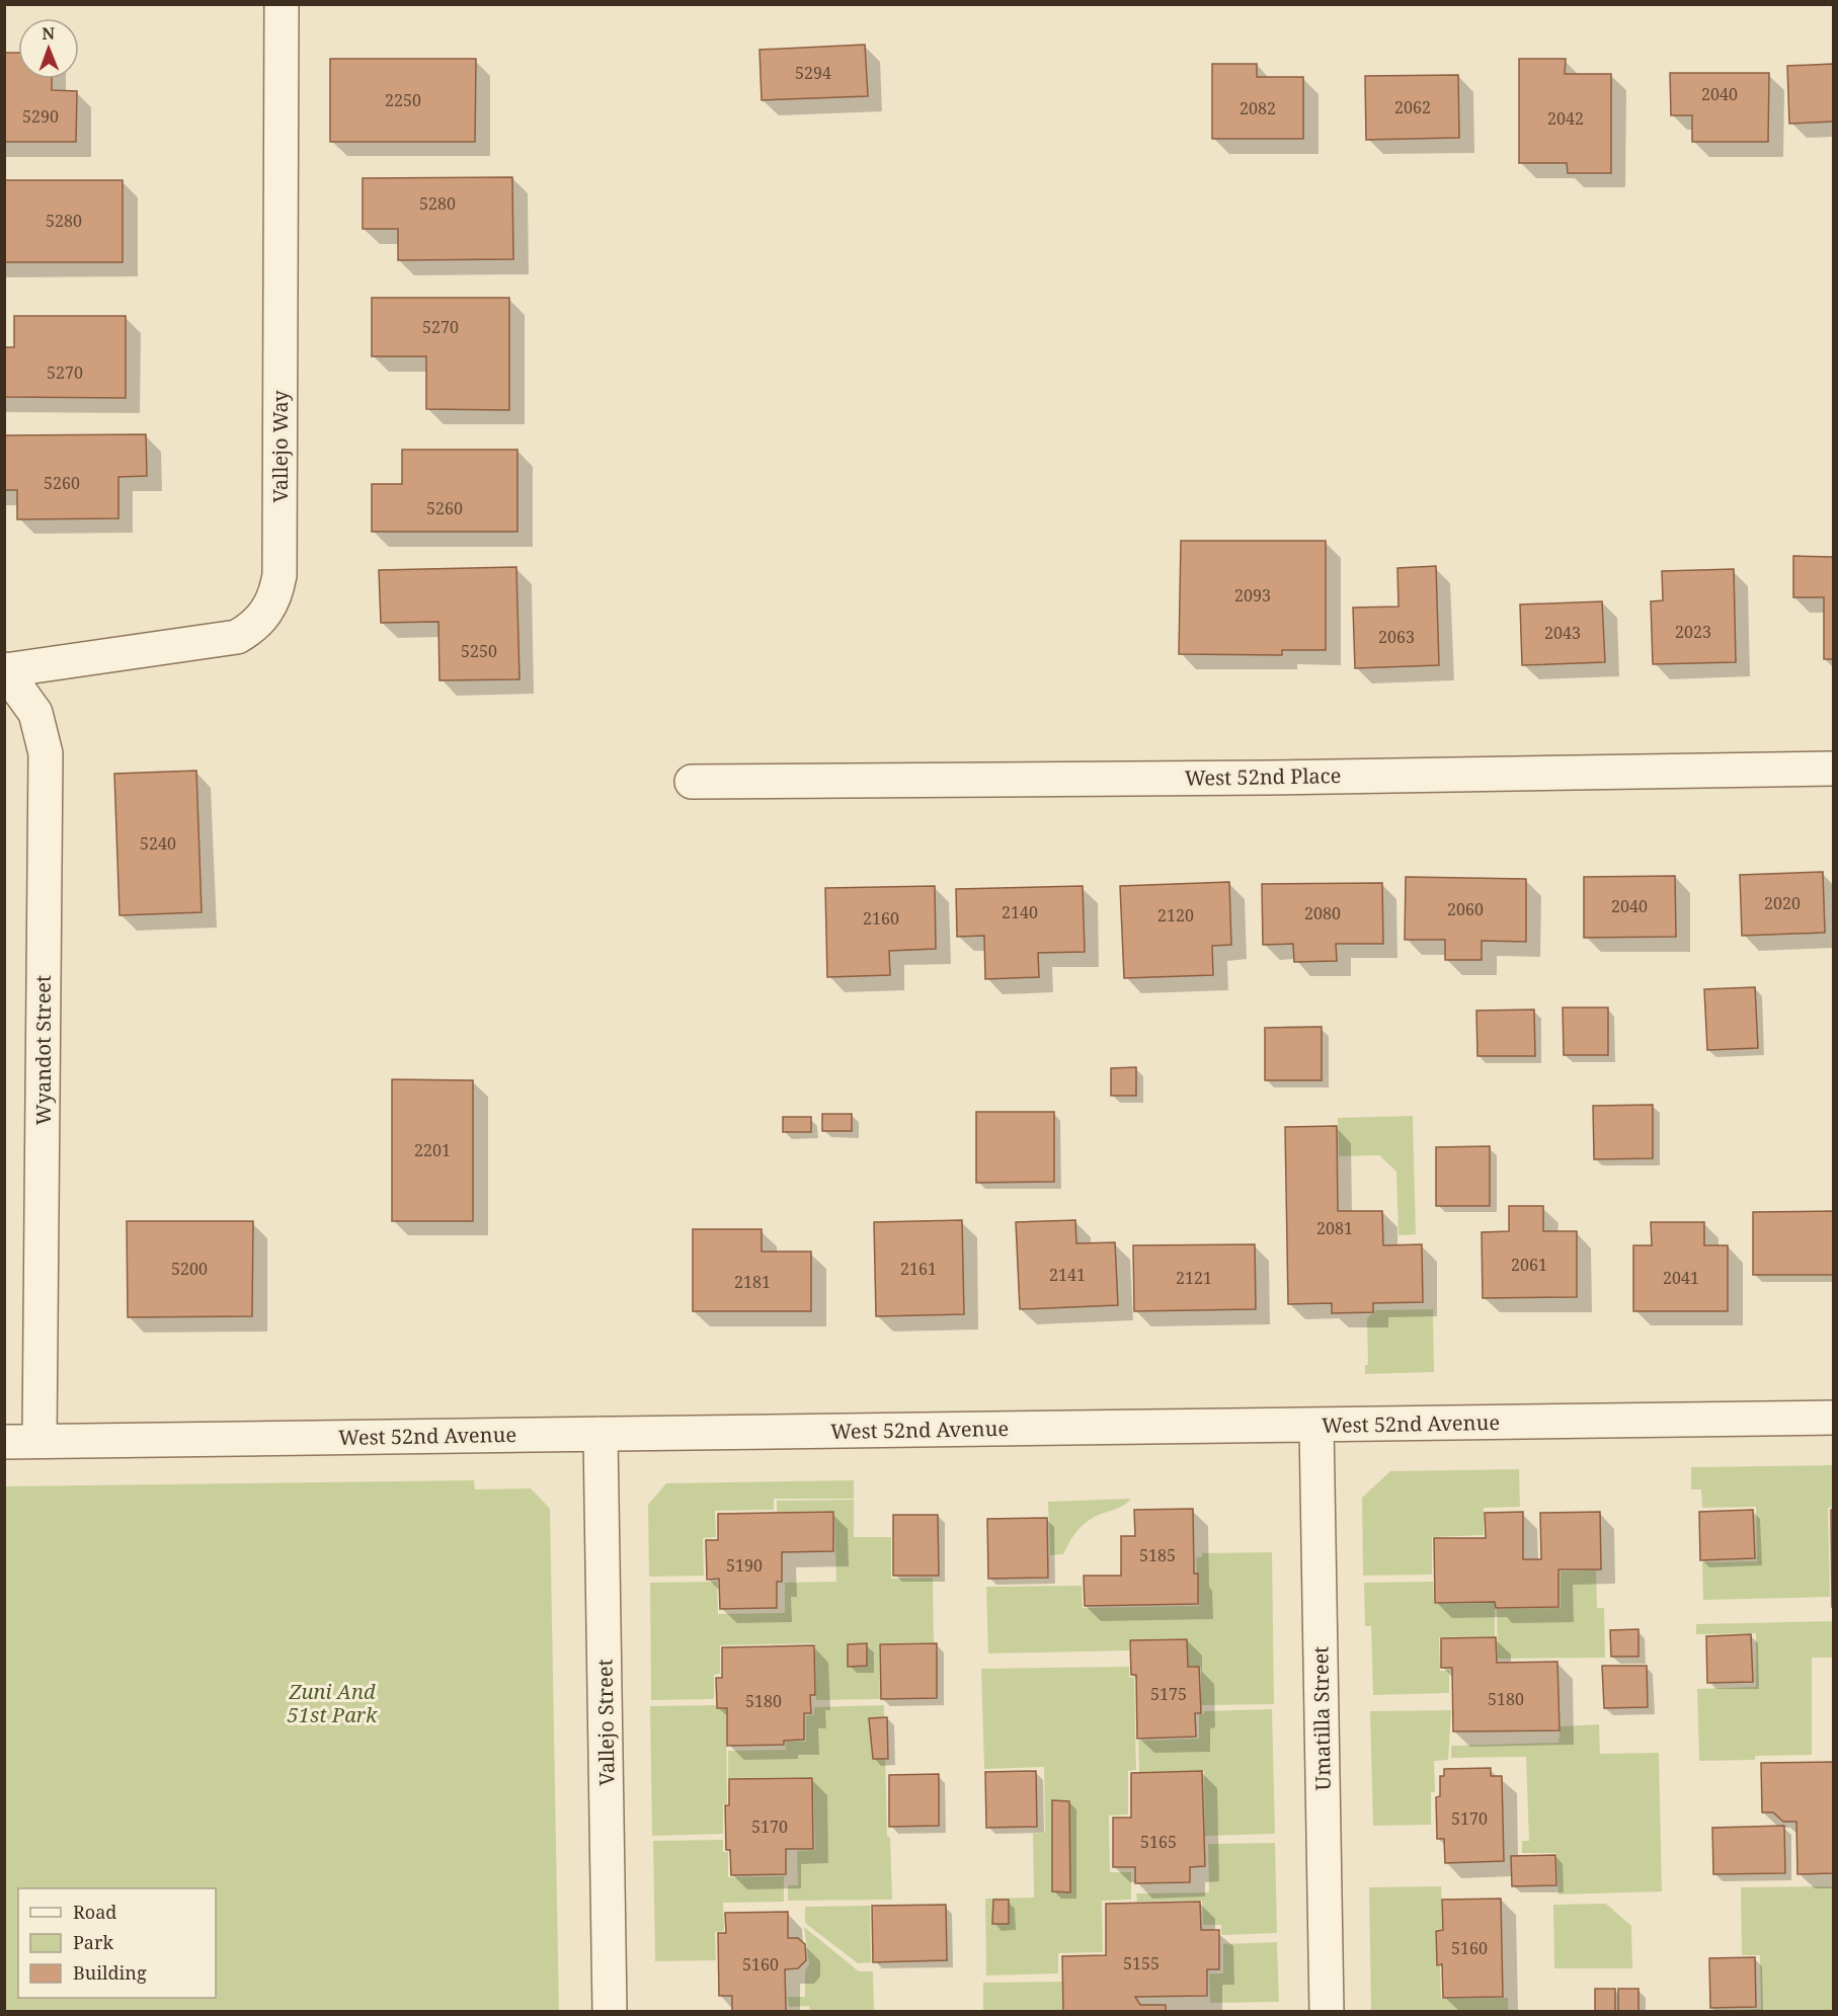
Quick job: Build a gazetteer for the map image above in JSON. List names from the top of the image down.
{
  "streets": {
    "street": [
      "Vallejo Way",
      "West 52nd Place",
      "Wyandot Street",
      "West 52nd Avenue",
      "Umatilla Street",
      "Vallejo Street"
    ]
  },
  "crossings": [
    ["Vallejo Way", "Wyandot Street"],
    ["Wyandot Street", "West 52nd Avenue"],
    ["West 52nd Avenue", "Umatilla Street"],
    ["West 52nd Avenue", "Vallejo Street"]
  ],
  "parks": ["Zuni And 51st Park"],
  "house_numbers": [
    "5294",
    "2040",
    "2250",
    "2062",
    "2082",
    "5290",
    "2042",
    "5280",
    "5280",
    "5270",
    "5270",
    "5260",
    "5260",
    "2093",
    "2023",
    "2043",
    "2063",
    "5250",
    "5240",
    "2020",
    "2040",
    "2060",
    "2140",
    "2080",
    "2120",
    "2160",
    "2201",
    "2081",
    "2061",
    "5200",
    "2161",
    "2141",
    "2121",
    "2041",
    "2181",
    "5185",
    "5190",
    "5175",
    "5180",
    "5180",
    "5170",
    "5170",
    "5165",
    "5160",
    "5155",
    "5160"
  ],
  "legend": ["Road", "Park", "Building"],
  "north": "top"
}
